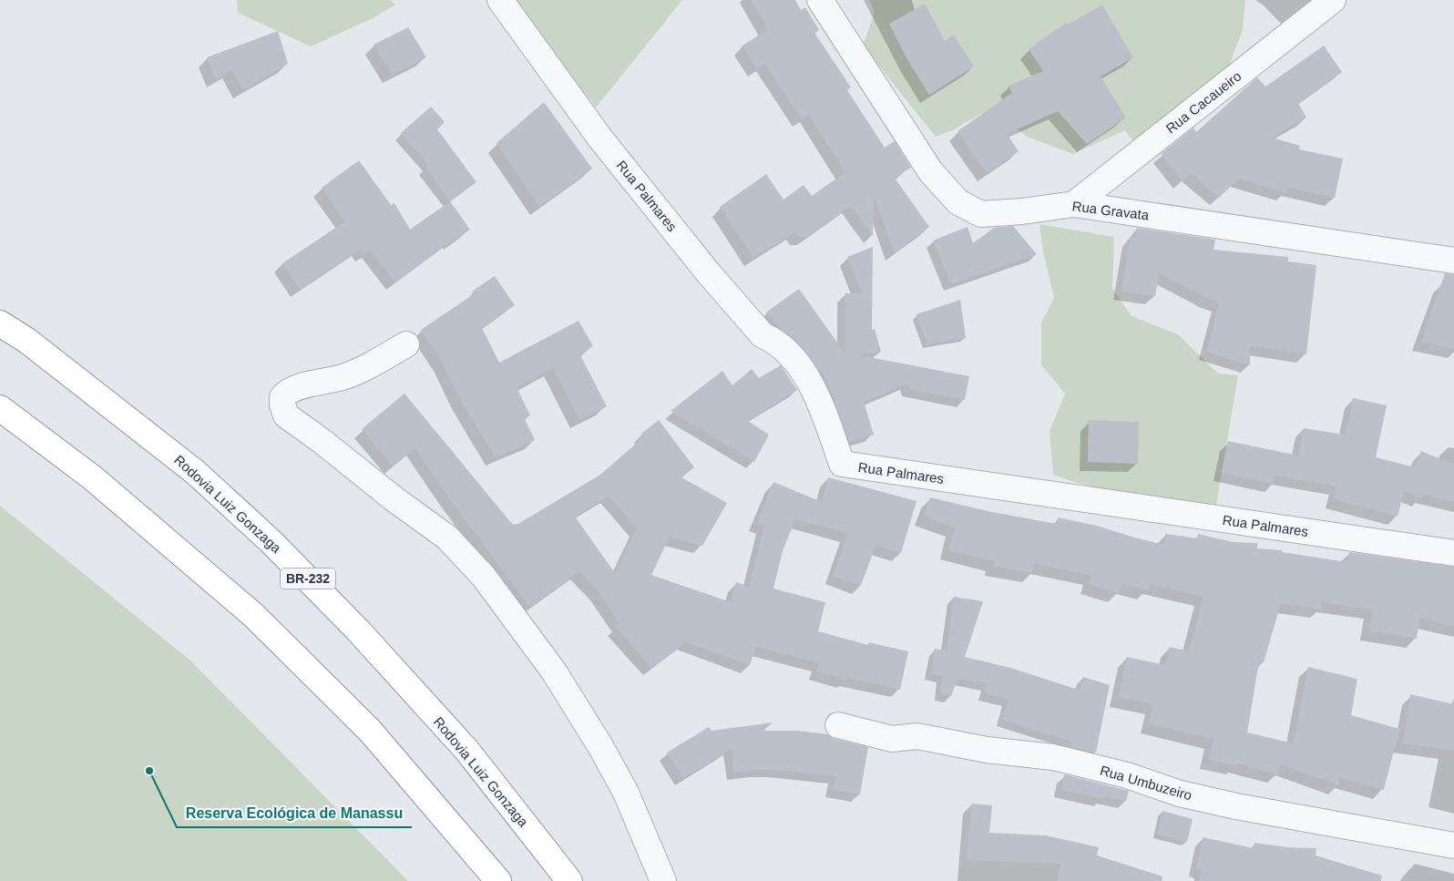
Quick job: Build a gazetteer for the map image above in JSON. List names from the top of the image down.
{
  "streets": {
    "highway": ["Rodovia Luiz Gonzaga", "BR-232"],
    "street": [
      "Rua Cacaueiro",
      "Rua Palmares",
      "Rua Gravata",
      "Rua Umbuzeiro"
    ]
  },
  "crossings": [
    ["Rua Cacaueiro", "Rua Gravata"]
  ],
  "places": ["Reserva Ecológica de Manassu"]
}
